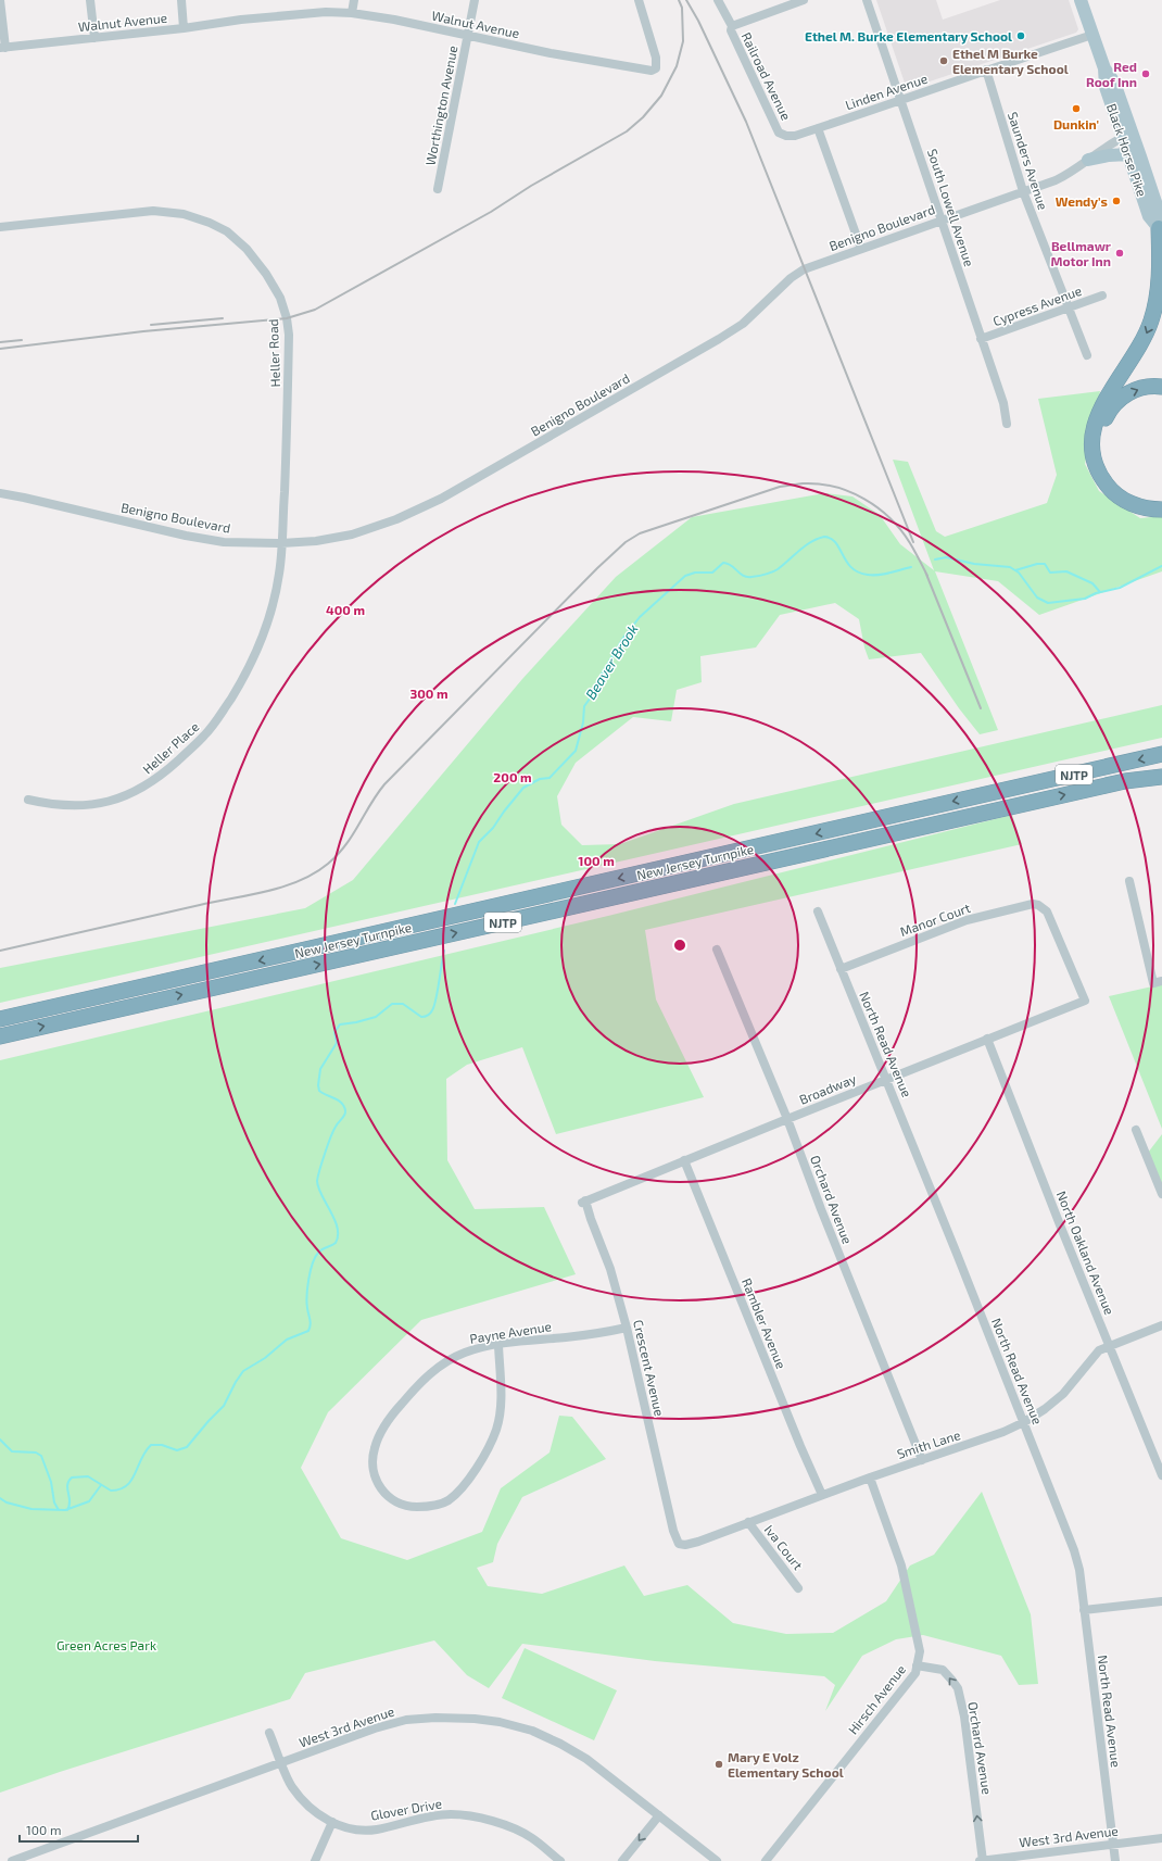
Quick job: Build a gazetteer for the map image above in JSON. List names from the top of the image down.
{
  "streets": {
    "highway": ["NJTP", "New Jersey Turnpike"],
    "main road": ["Black Horse Pike"],
    "street": [
      "Walnut Avenue",
      "Railroad Avenue",
      "Linden Avenue",
      "Worthington Avenue",
      "Saunders Avenue",
      "South Lowell Avenue",
      "Benigno Boulevard",
      "Cypress Avenue",
      "Heller Road",
      "Heller Place",
      "Manor Court",
      "North Read Avenue",
      "Broadway",
      "Orchard Avenue",
      "North Oakland Avenue",
      "Rambler Avenue",
      "Payne Avenue",
      "Crescent Avenue",
      "Smith Lane",
      "Iva Court",
      "Hirsch Avenue",
      "West 3rd Avenue",
      "Glover Drive"
    ]
  },
  "crossings": [
    ["Walnut Avenue", "Worthington Avenue"],
    ["Railroad Avenue", "Linden Avenue"],
    ["Linden Avenue", "Black Horse Pike"],
    ["Linden Avenue", "Saunders Avenue"],
    ["Linden Avenue", "South Lowell Avenue"],
    ["Black Horse Pike", "Benigno Boulevard"],
    ["Saunders Avenue", "Benigno Boulevard"],
    ["Saunders Avenue", "Cypress Avenue"],
    ["South Lowell Avenue", "Benigno Boulevard"],
    ["South Lowell Avenue", "Cypress Avenue"],
    ["Benigno Boulevard", "Heller Road"],
    ["Benigno Boulevard", "Heller Place"],
    ["Heller Road", "Heller Place"],
    ["Manor Court", "North Read Avenue"],
    ["Manor Court", "Broadway"],
    ["North Read Avenue", "Broadway"],
    ["North Read Avenue", "Smith Lane"],
    ["North Read Avenue", "West 3rd Avenue"],
    ["Broadway", "Orchard Avenue"],
    ["Broadway", "North Oakland Avenue"],
    ["Broadway", "Rambler Avenue"],
    ["Broadway", "Crescent Avenue"],
    ["Orchard Avenue", "Smith Lane"],
    ["Orchard Avenue", "Hirsch Avenue"],
    ["Orchard Avenue", "West 3rd Avenue"],
    ["North Oakland Avenue", "Smith Lane"],
    ["Rambler Avenue", "Smith Lane"],
    ["Payne Avenue", "Crescent Avenue"],
    ["Crescent Avenue", "Smith Lane"],
    ["Smith Lane", "Iva Court"],
    ["Smith Lane", "Hirsch Avenue"],
    ["West 3rd Avenue", "Glover Drive"]
  ],
  "water": ["Beaver Brook"],
  "parks": ["Green Acres Park"],
  "places": [
    "Ethel M. Burke Elementary School",
    "Ethel M Burke Elementary School",
    "Red Roof Inn",
    "Dunkin'",
    "Wendy's",
    "Bellmawr Motor Inn",
    "Mary E Volz Elementary School"
  ],
  "scale_bar": "100 m",
  "rings": [
    "400 m",
    "300 m",
    "200 m",
    "100 m"
  ]
}
